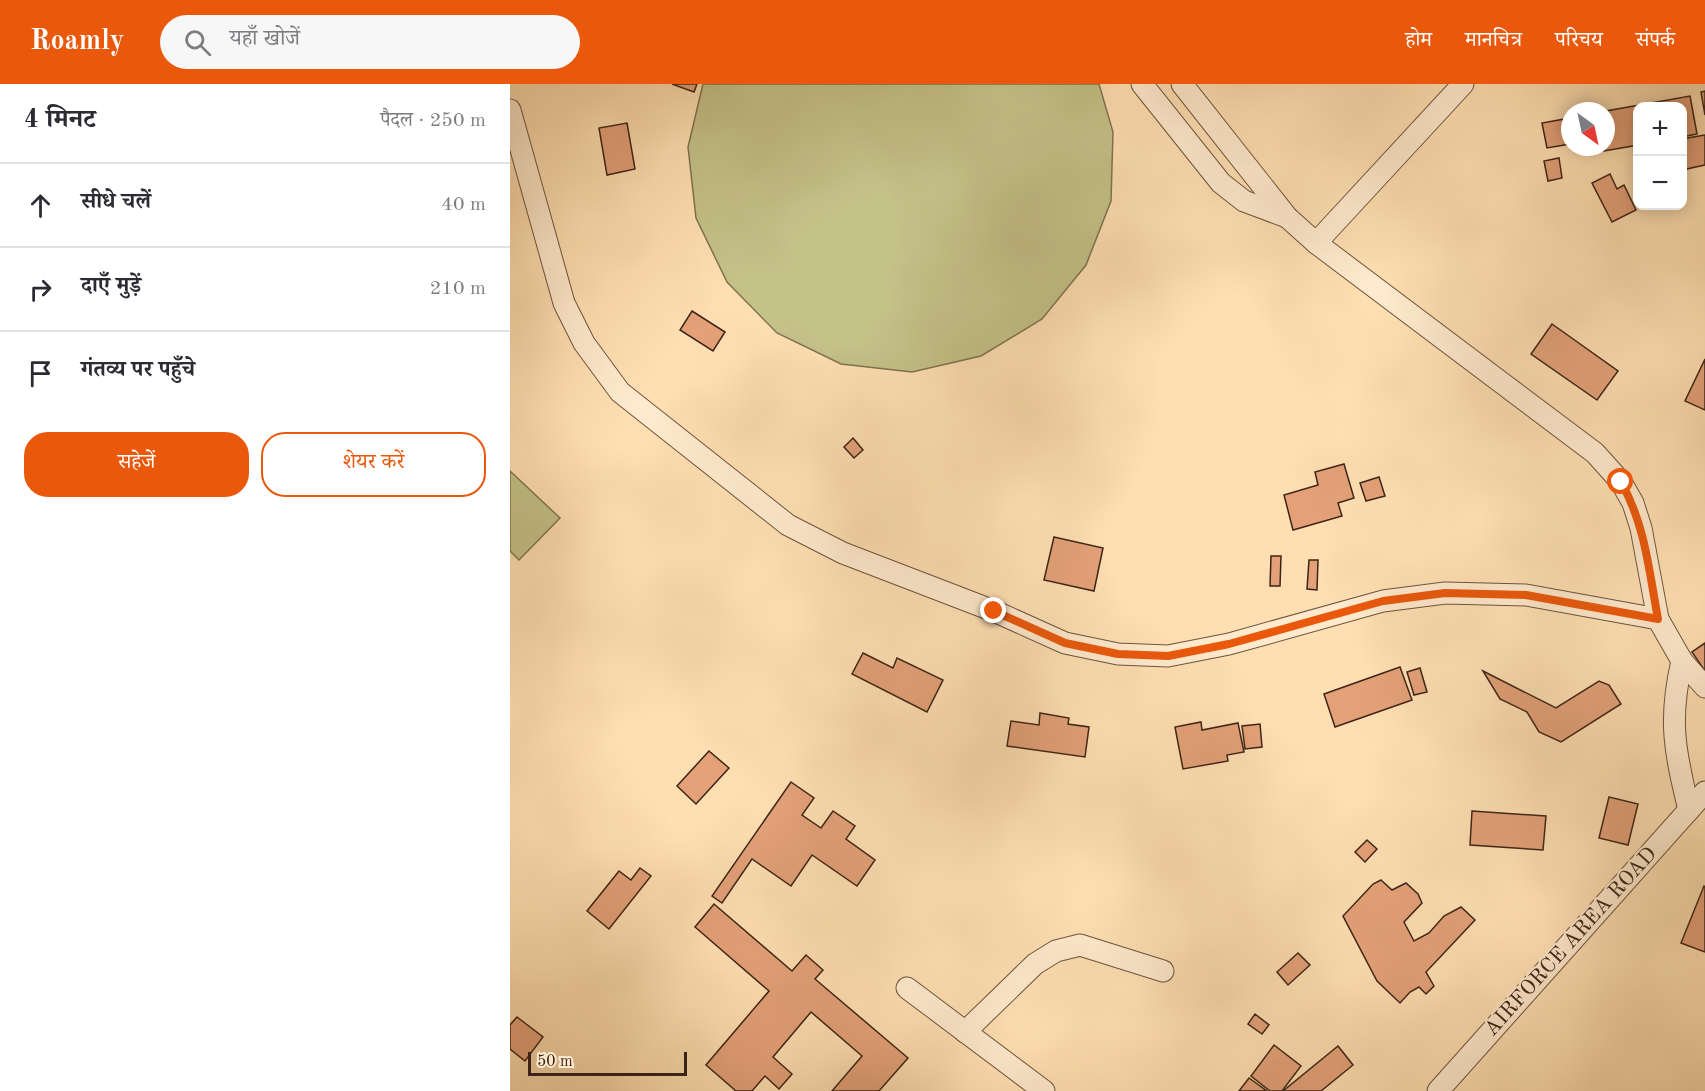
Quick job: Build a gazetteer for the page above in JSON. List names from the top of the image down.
{
  "streets": {
    "street": ["AIRFORCE AREA ROAD"]
  },
  "scale_bar": "50 m",
  "north": "bottom right",
  "page": {
    "header": "Roamly",
    "search": "यहाँ खोजें",
    "nav": [
      "होम",
      "मानचित्र",
      "परिचय",
      "संपर्क"
    ],
    "heading": ["4 मिनट", "पैदल · 250 m"],
    "map_buttons": ["+", "−"],
    "list": [
      ["सीधे चलें", "40 m"],
      ["दाएँ मुड़ें", "210 m"],
      "गंतव्य पर पहुँचे"
    ],
    "buttons": ["सहेजें", "शेयर करें"],
    "scale": "50 m"
  }
}
